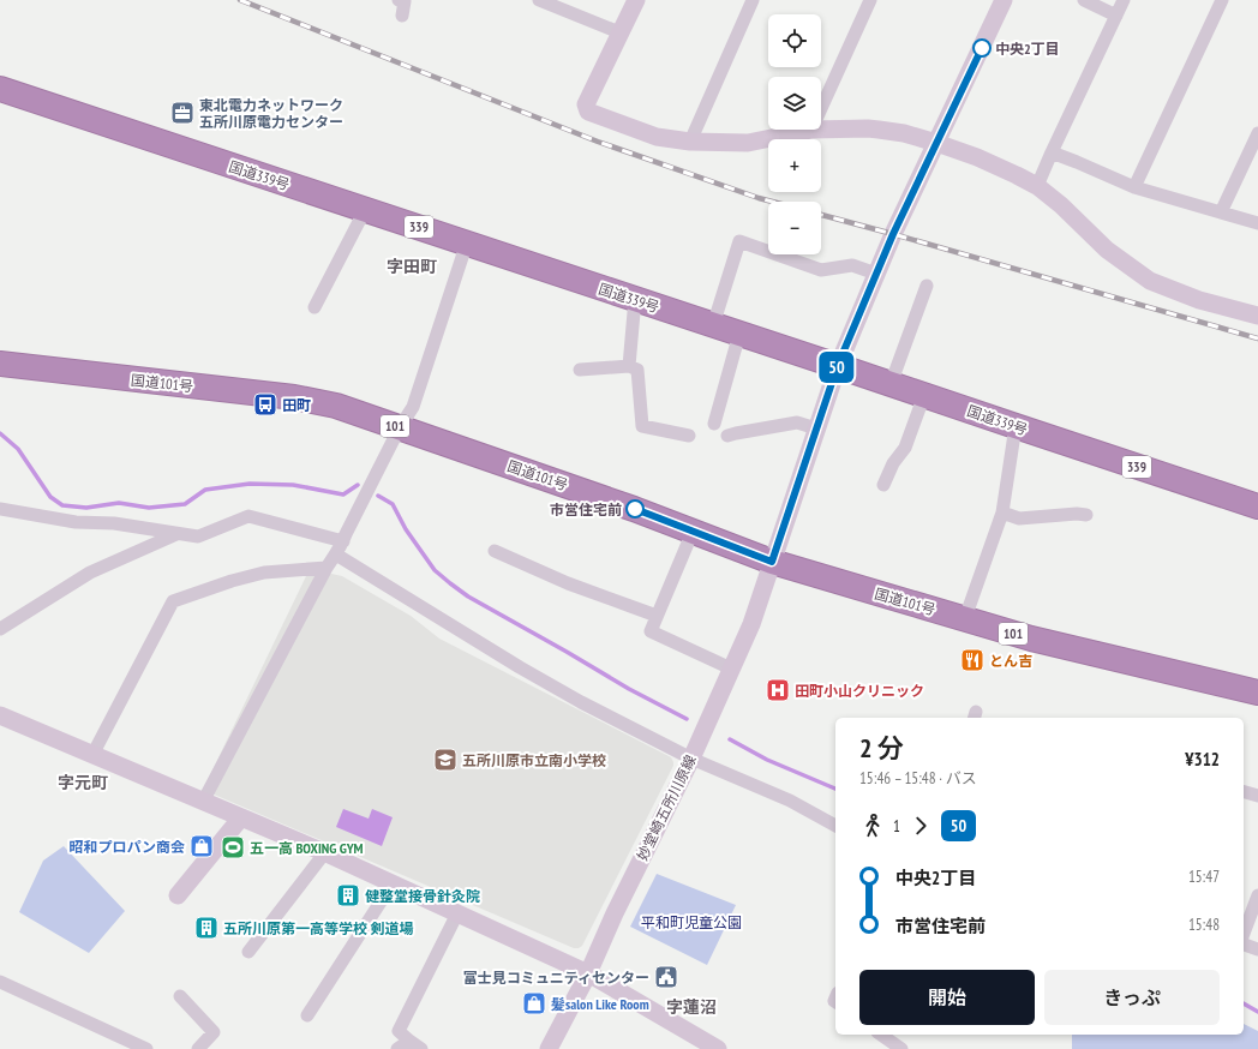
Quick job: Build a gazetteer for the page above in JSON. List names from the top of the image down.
{
  "streets": {
    "highway": [
      "国道339号",
      "339",
      "国道101号",
      "101"
    ],
    "street": ["妙堂崎五所川原線"]
  },
  "crossings": [
    ["国道339号", "妙堂崎五所川原線"],
    ["国道101号", "妙堂崎五所川原線"]
  ],
  "districts": ["字田町", "字元町", "字蓮沼"],
  "parks": ["平和町児童公園"],
  "places": {
    "other": ["中央2丁目", "市営住宅前"],
    "office": ["東北電力ネットワーク 五所川原電力センター"],
    "bus stop": ["田町"],
    "restaurant": ["とん吉"],
    "hospital": ["田町小山クリニック"],
    "school or university": ["五所川原市立南小学校"],
    "shop": ["昭和プロパン商会", "髪salon Like Room"],
    "sports": ["五一高 BOXING GYM"],
    "building": ["健整堂接骨針灸院", "五所川原第一高等学校 剣道場"],
    "public building": ["富士見コミュニティセンター"]
  },
  "lines": ["bus line 50"],
  "page": {
    "on_map": "50",
    "map_buttons": ["+", "−"],
    "heading": ["2 分", "15:46 – 15:48 · バス", "¥312"],
    "legs": ["1", "50"],
    "list": [
      {
        "name": "中央2丁目",
        "value": "15:47"
      },
      {
        "name": "市営住宅前",
        "value": "15:48"
      }
    ],
    "buttons": ["開始", "きっぷ"]
  }
}
